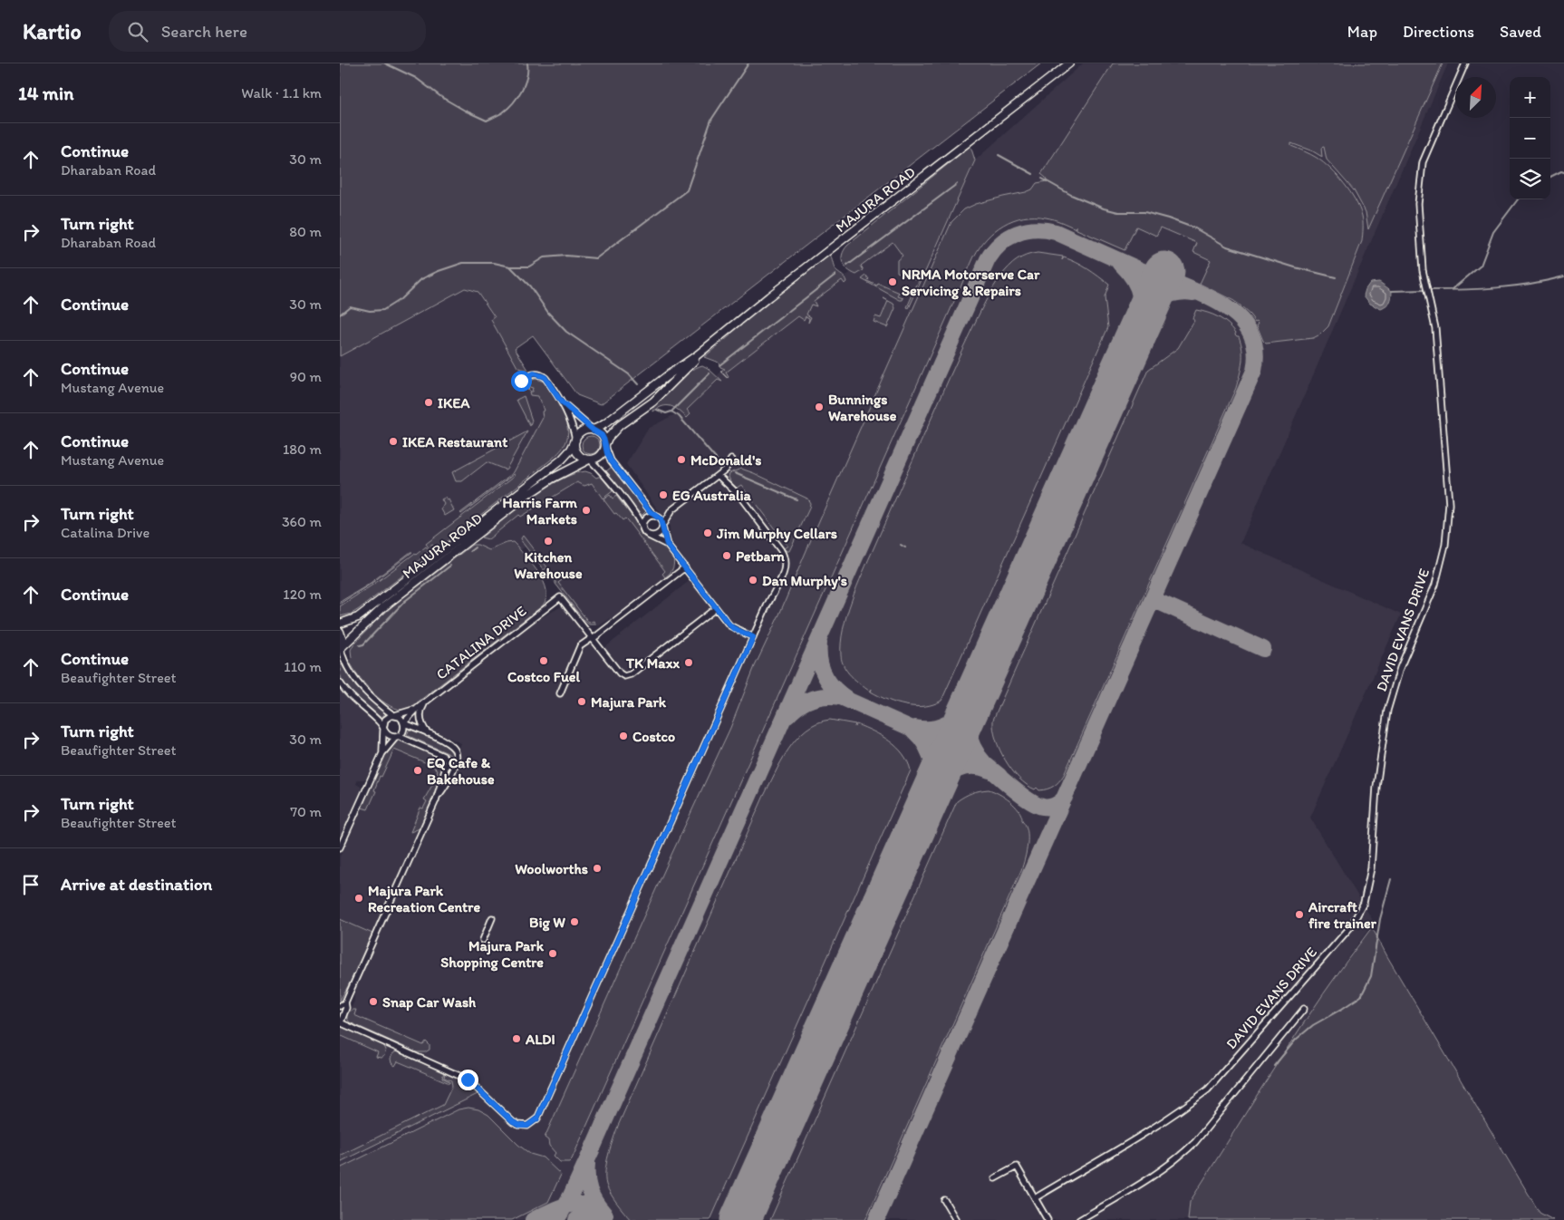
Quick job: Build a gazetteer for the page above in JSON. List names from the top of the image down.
{
  "streets": {
    "main road": ["MAJURA ROAD"],
    "street": ["DAVID EVANS DRIVE", "CATALINA DRIVE"]
  },
  "places": [
    "NRMA Motorserve Car Servicing & Repairs",
    "IKEA",
    "Bunnings Warehouse",
    "IKEA Restaurant",
    "McDonald's",
    "EG Australia",
    "Harris Farm Markets",
    "Jim Murphy Cellars",
    "Kitchen Warehouse",
    "Petbarn",
    "Dan Murphy's",
    "Costco Fuel",
    "TK Maxx",
    "Majura Park",
    "Costco",
    "EQ Cafe & Bakehouse",
    "Woolworths",
    "Majura Park Recreation Centre",
    "Aircraft fire trainer",
    "Big W",
    "Majura Park Shopping Centre",
    "Snap Car Wash",
    "ALDI"
  ],
  "north": "top right",
  "page": {
    "header": "Kartio",
    "search": "Search here",
    "nav": ["Map", "Directions", "Saved"],
    "heading": ["14 min", "Walk · 1.1 km"],
    "map_buttons": ["+", "−"],
    "list": [
      ["Continue", "Dharaban Road", "30 m"],
      ["Turn right", "Dharaban Road", "80 m"],
      ["Continue", "30 m"],
      ["Continue", "Mustang Avenue", "90 m"],
      ["Continue", "Mustang Avenue", "180 m"],
      ["Turn right", "Catalina Drive", "360 m"],
      ["Continue", "120 m"],
      ["Continue", "Beaufighter Street", "110 m"],
      ["Turn right", "Beaufighter Street", "30 m"],
      ["Turn right", "Beaufighter Street", "70 m"],
      "Arrive at destination"
    ]
  }
}
